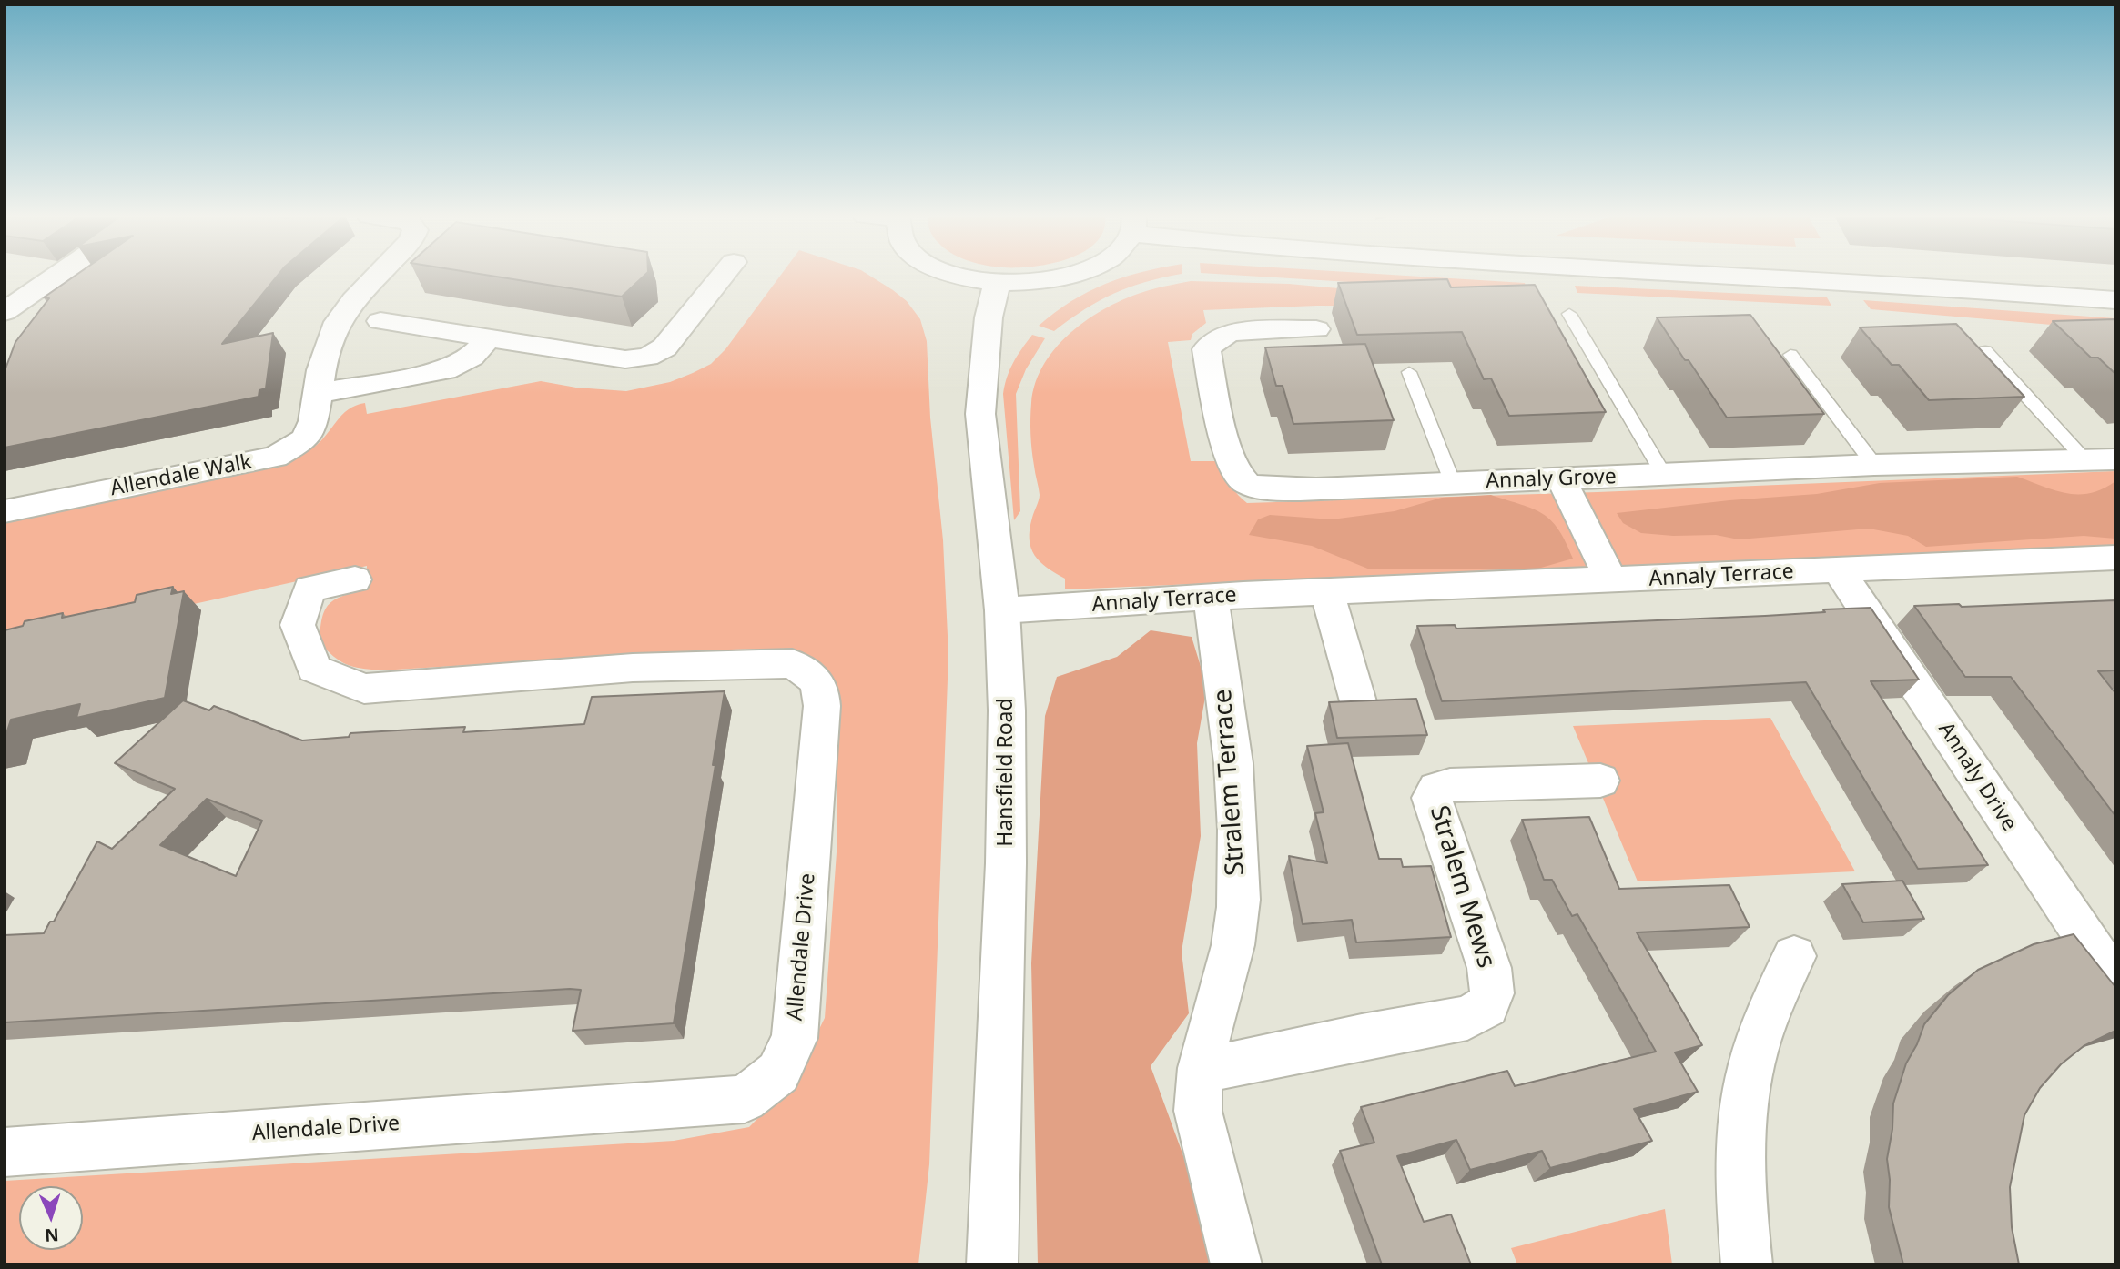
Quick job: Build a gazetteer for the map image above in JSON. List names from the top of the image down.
{
  "streets": {
    "street": [
      "Allendale Walk",
      "Annaly Grove",
      "Annaly Terrace",
      "Hansfield Road",
      "Annaly Drive",
      "Stralem Terrace",
      "Stralem Mews",
      "Allendale Drive"
    ]
  },
  "crossings": [
    ["Annaly Terrace", "Hansfield Road"],
    ["Annaly Terrace", "Annaly Drive"],
    ["Annaly Terrace", "Stralem Terrace"],
    ["Stralem Terrace", "Stralem Mews"]
  ],
  "north": "bottom"
}
